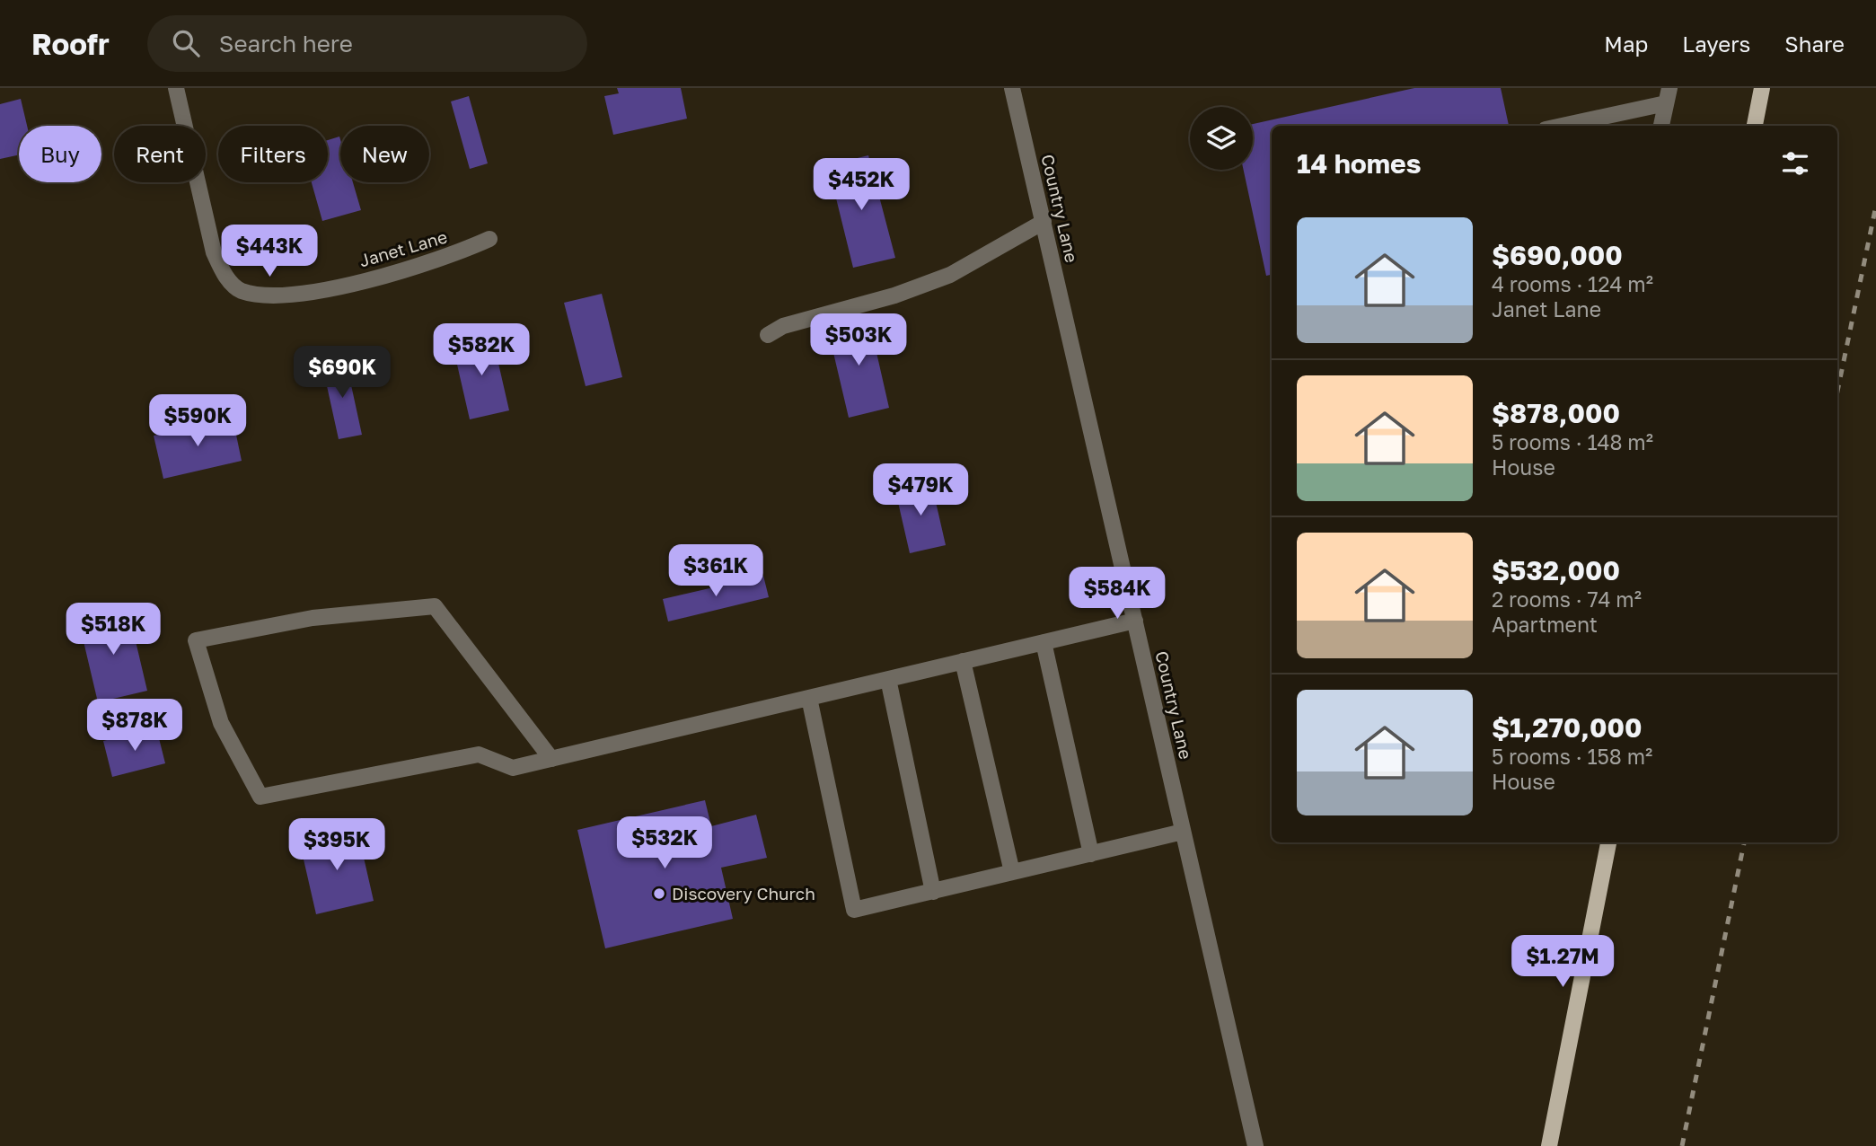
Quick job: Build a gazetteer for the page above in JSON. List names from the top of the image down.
{
  "streets": {
    "street": ["Country Lane", "Janet Lane"]
  },
  "places": ["Discovery Church"],
  "page": {
    "header": "Roofr",
    "search": "Search here",
    "nav": ["Map", "Layers", "Share"],
    "chip": [
      "Buy",
      "Rent",
      "Filters",
      "New"
    ],
    "heading": "14 homes",
    "price": [
      "$452K",
      "$443K",
      "$503K",
      "$582K",
      "$690K",
      "$590K",
      "$479K",
      "$361K",
      "$584K",
      "$518K",
      "$878K",
      "$532K",
      "$395K",
      "$1.27M"
    ],
    "list": [
      {
        "name": "$690,000",
        "note": "4 rooms · 124 m² · Janet Lane"
      },
      {
        "name": "$878,000",
        "note": "5 rooms · 148 m² · House"
      },
      {
        "name": "$532,000",
        "note": "2 rooms · 74 m² · Apartment"
      },
      {
        "name": "$1,270,000",
        "note": "5 rooms · 158 m² · House"
      }
    ]
  }
}
